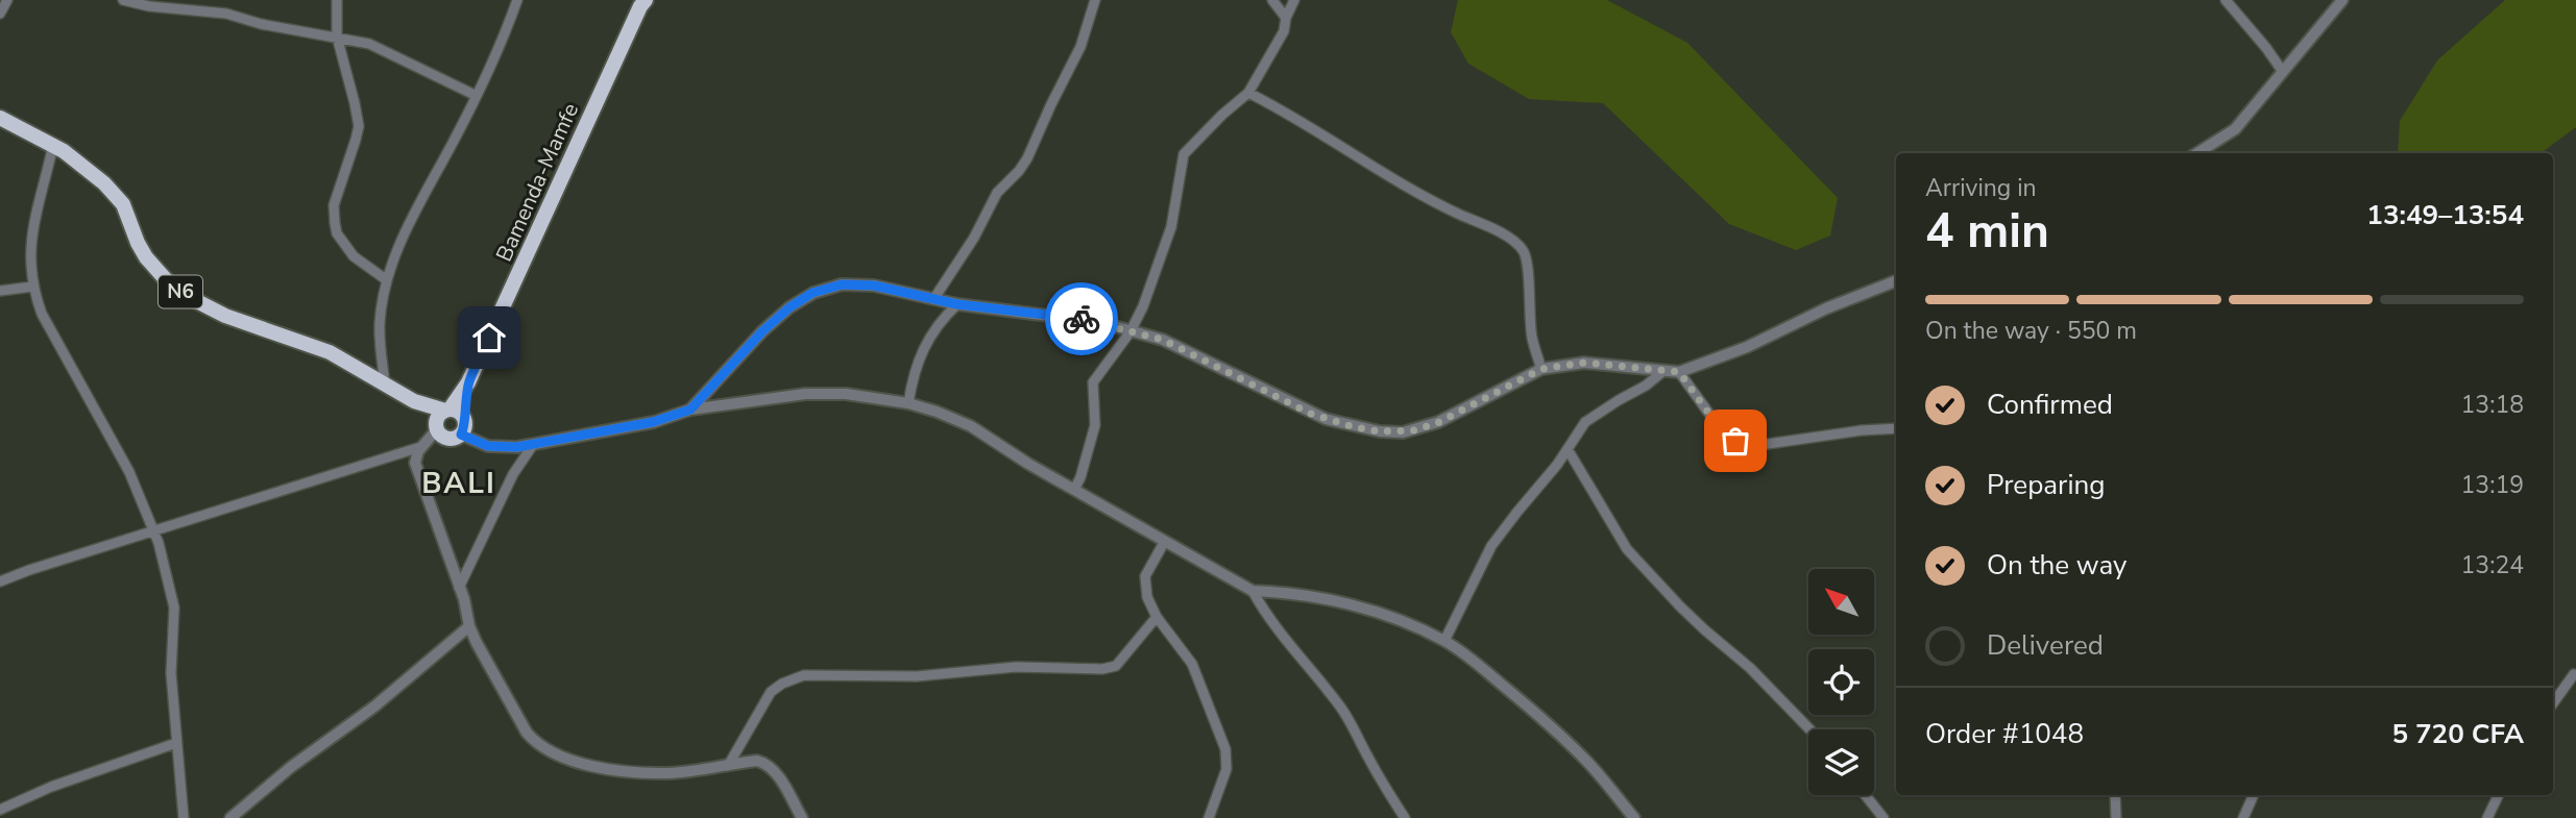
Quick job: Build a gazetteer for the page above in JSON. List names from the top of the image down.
{
  "streets": {
    "highway": ["Bamenda-Mamfe", "N6"]
  },
  "crossings": [
    ["Bamenda-Mamfe", "N6"]
  ],
  "districts": ["BALI"],
  "north": "top left",
  "page": {
    "heading": ["4 min", "Arriving in", "13:49–13:54"],
    "panel": ["Order #1048", "5 720 CFA"],
    "bar": "On the way · 550 m",
    "list": [
      ["Confirmed", "13:18"],
      ["Preparing", "13:19"],
      ["On the way", "13:24"],
      "Delivered"
    ]
  }
}
